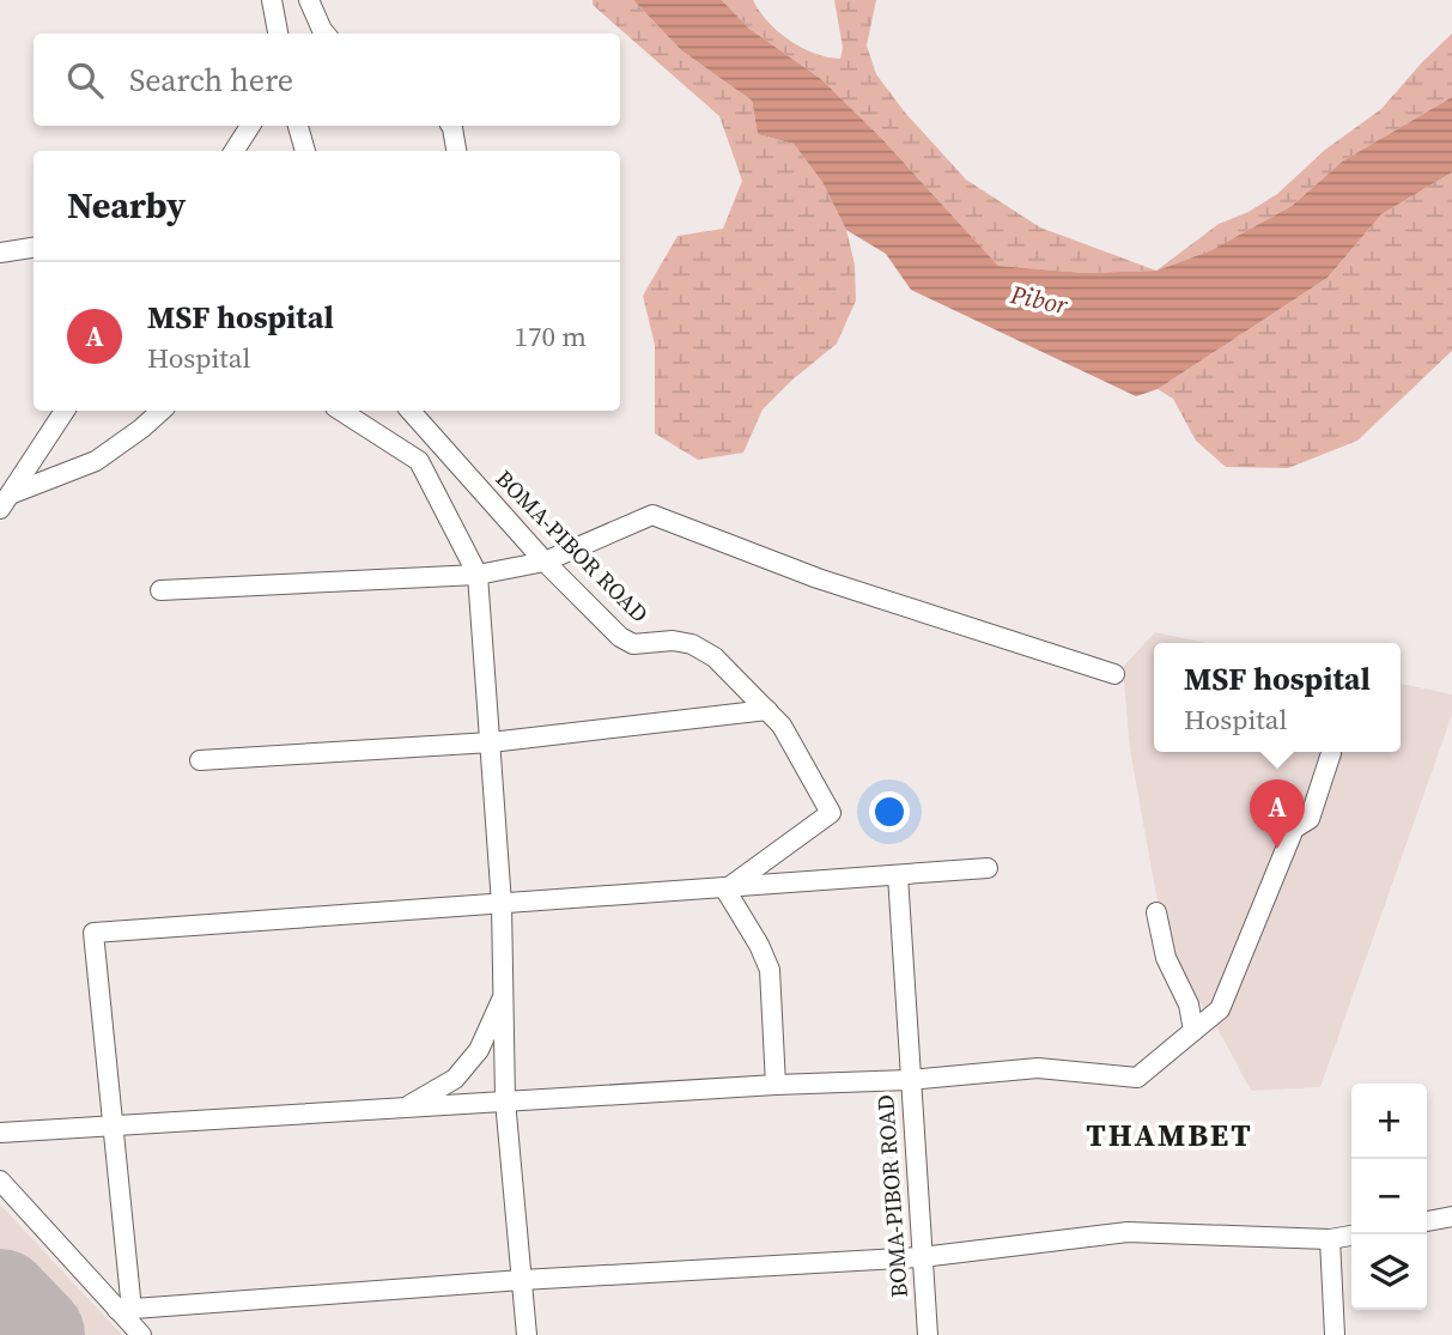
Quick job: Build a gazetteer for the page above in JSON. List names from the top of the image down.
{
  "streets": {
    "street": ["BOMA-PIBOR ROAD"]
  },
  "districts": ["THAMBET"],
  "water": ["Pibor"],
  "page": {
    "search": "Search here",
    "heading": "Nearby",
    "list": [
      {
        "mark": "A",
        "name": "MSF hospital",
        "note": "Hospital",
        "value": "170 m"
      }
    ],
    "popup": ["MSF hospital", "Hospital"],
    "pins": "A",
    "map_buttons": ["+", "−"]
  }
}
